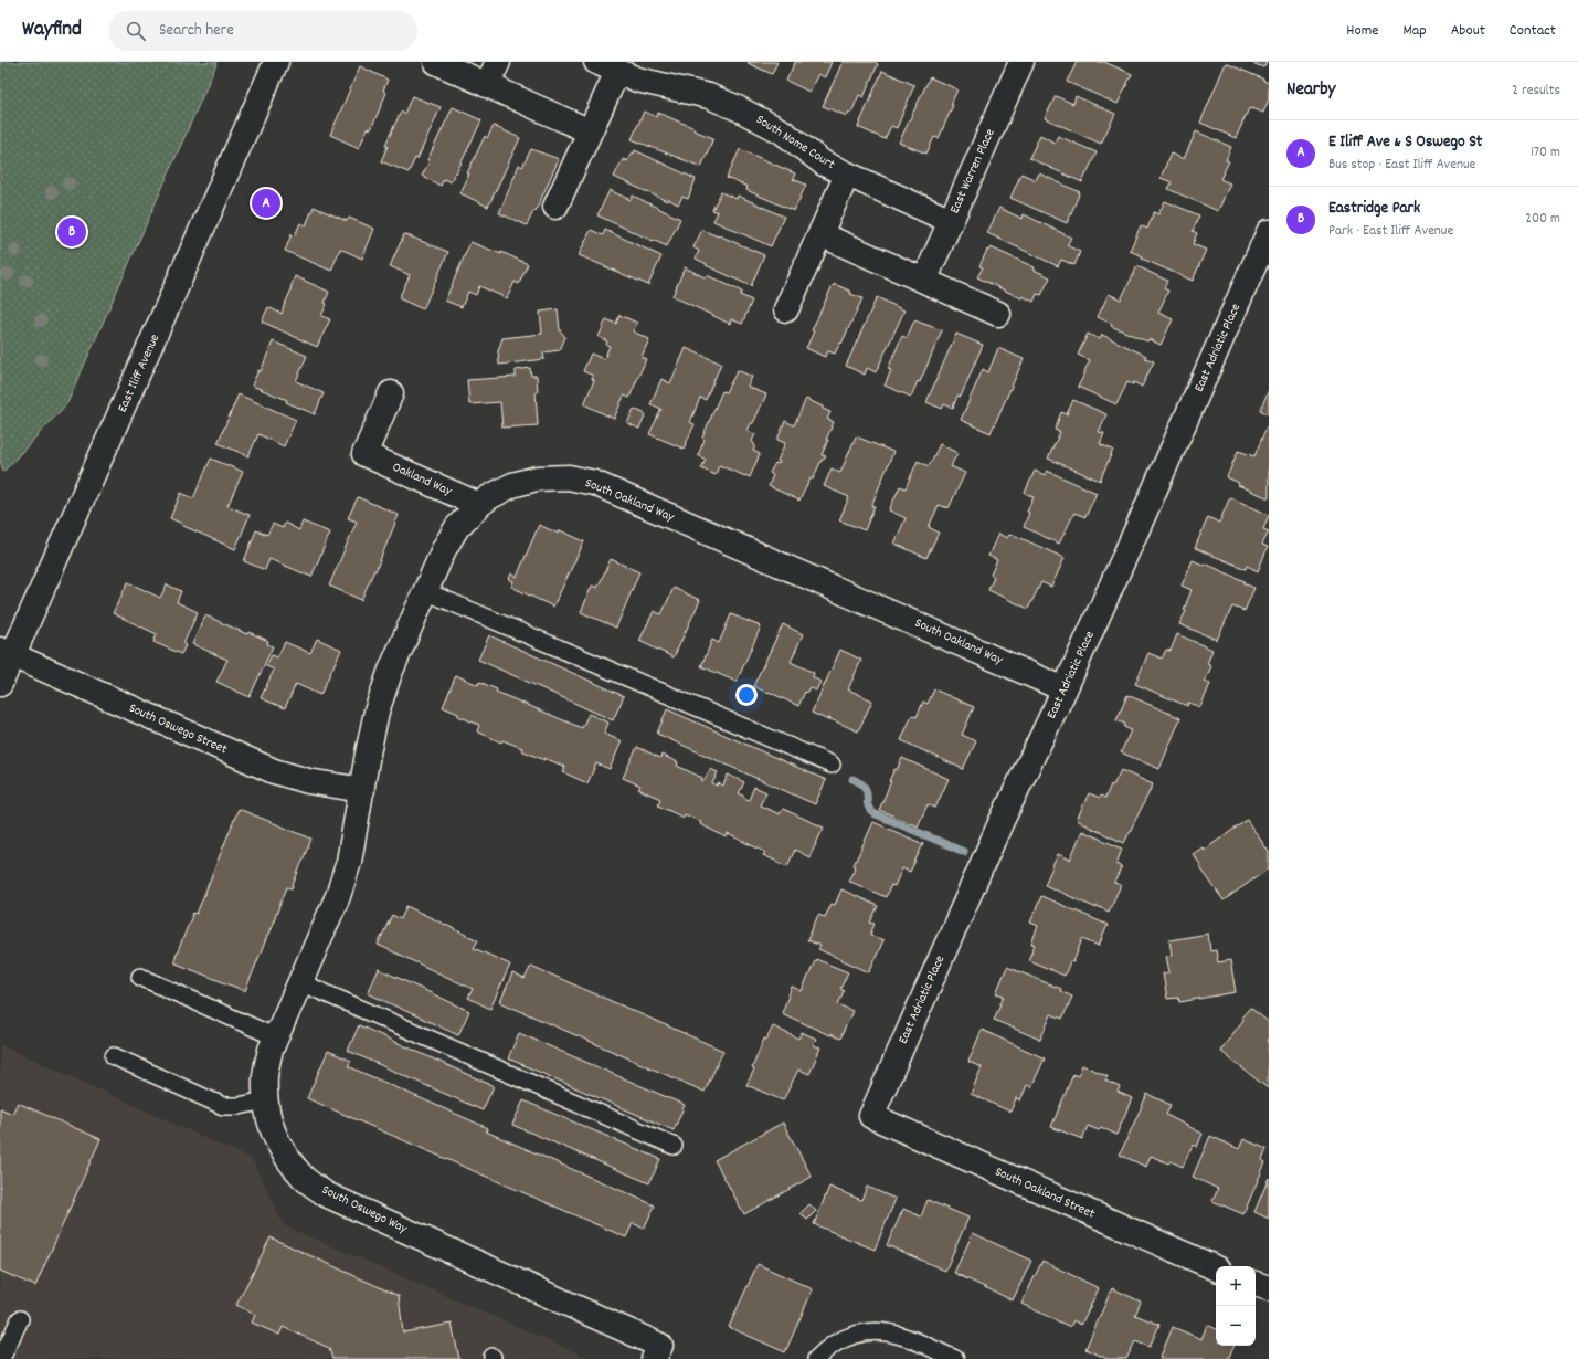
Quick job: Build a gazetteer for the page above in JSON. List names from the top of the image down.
{
  "streets": {
    "street": [
      "South Nome Court",
      "East Warren Place",
      "East Adriatic Place",
      "East Iliff Avenue",
      "Oakland Way",
      "South Oakland Way",
      "South Oswego Street",
      "South Oakland Street",
      "South Oswego Way"
    ]
  },
  "crossings": [
    ["South Nome Court", "East Warren Place"],
    ["East Adriatic Place", "South Oakland Way"],
    ["East Adriatic Place", "South Oakland Street"],
    ["East Iliff Avenue", "South Oswego Street"],
    ["Oakland Way", "South Oakland Way"],
    ["South Oakland Way", "South Oswego Street"],
    ["South Oakland Way", "South Oswego Way"],
    ["South Oswego Street", "South Oswego Way"]
  ],
  "page": {
    "header": "Wayfind",
    "search": "Search here",
    "nav": [
      "Home",
      "Map",
      "About",
      "Contact"
    ],
    "heading": ["Nearby", "2 results"],
    "list": [
      {
        "mark": "A",
        "name": "E Iliff Ave & S Oswego St",
        "note": "Bus stop · East Iliff Avenue",
        "value": "170 m"
      },
      {
        "mark": "B",
        "name": "Eastridge Park",
        "note": "Park · East Iliff Avenue",
        "value": "200 m"
      }
    ],
    "pins": ["A", "B"],
    "map_buttons": ["+", "−"]
  }
}
